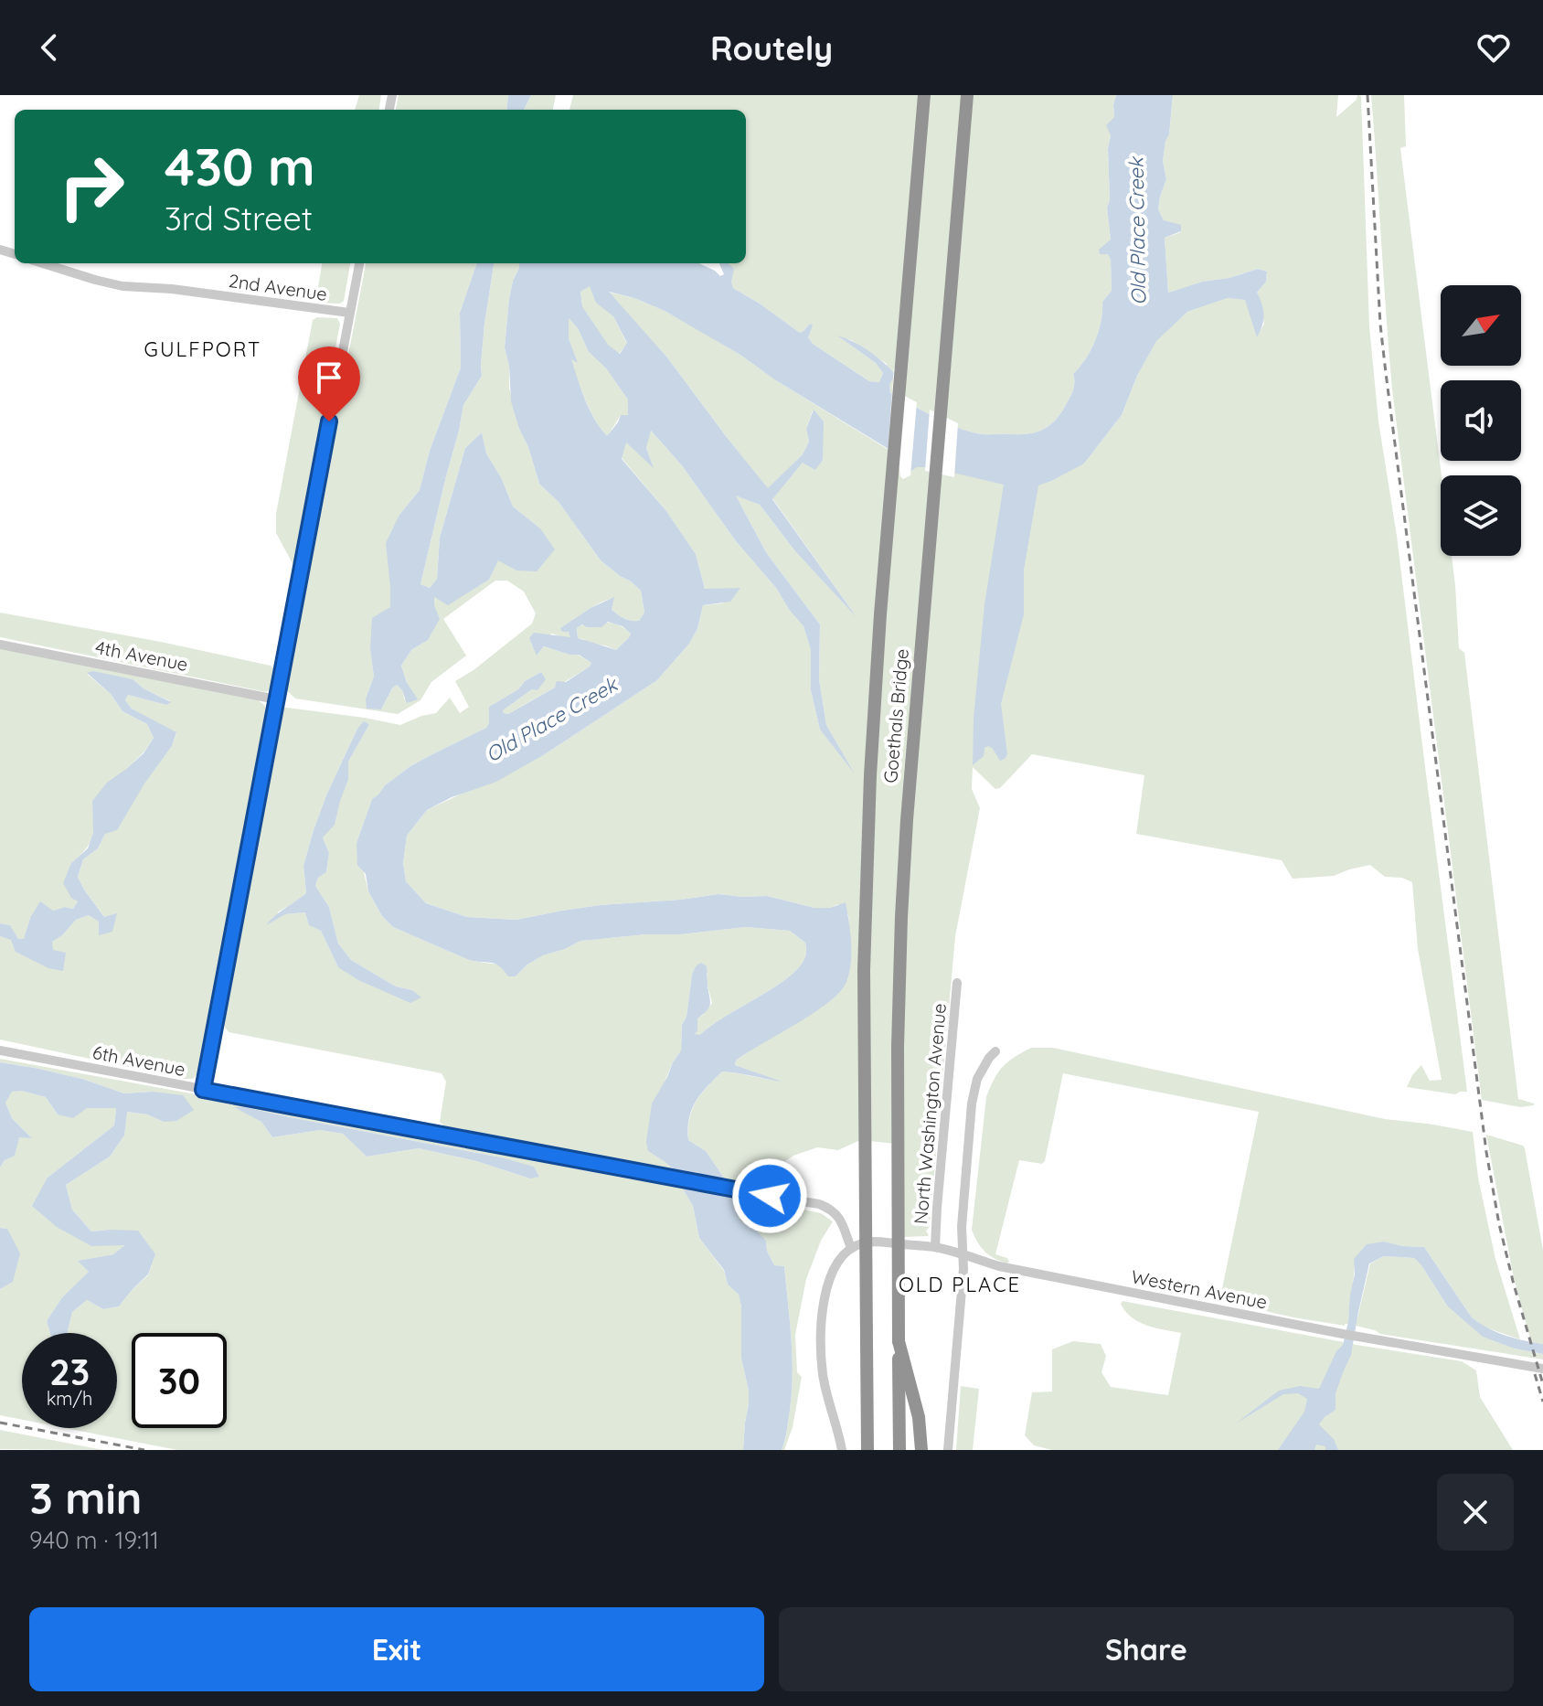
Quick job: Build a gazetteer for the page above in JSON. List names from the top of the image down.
{
  "streets": {
    "highway": ["Goethals Bridge"],
    "street": [
      "2nd Avenue",
      "4th Avenue",
      "6th Avenue",
      "North Washington Avenue",
      "Western Avenue"
    ]
  },
  "crossings": [
    ["6th Avenue", "Western Avenue"],
    ["North Washington Avenue", "Western Avenue"]
  ],
  "districts": ["GULFPORT", "OLD PLACE"],
  "water": ["Old Place Creek"],
  "north": "top right",
  "page": {
    "header": "Routely",
    "turn": ["430 m", "3rd Street"],
    "speed": "23 km/h",
    "limit": "30",
    "heading": ["3 min", "940 m · 19:11"],
    "buttons": ["Exit", "Share"]
  }
}
